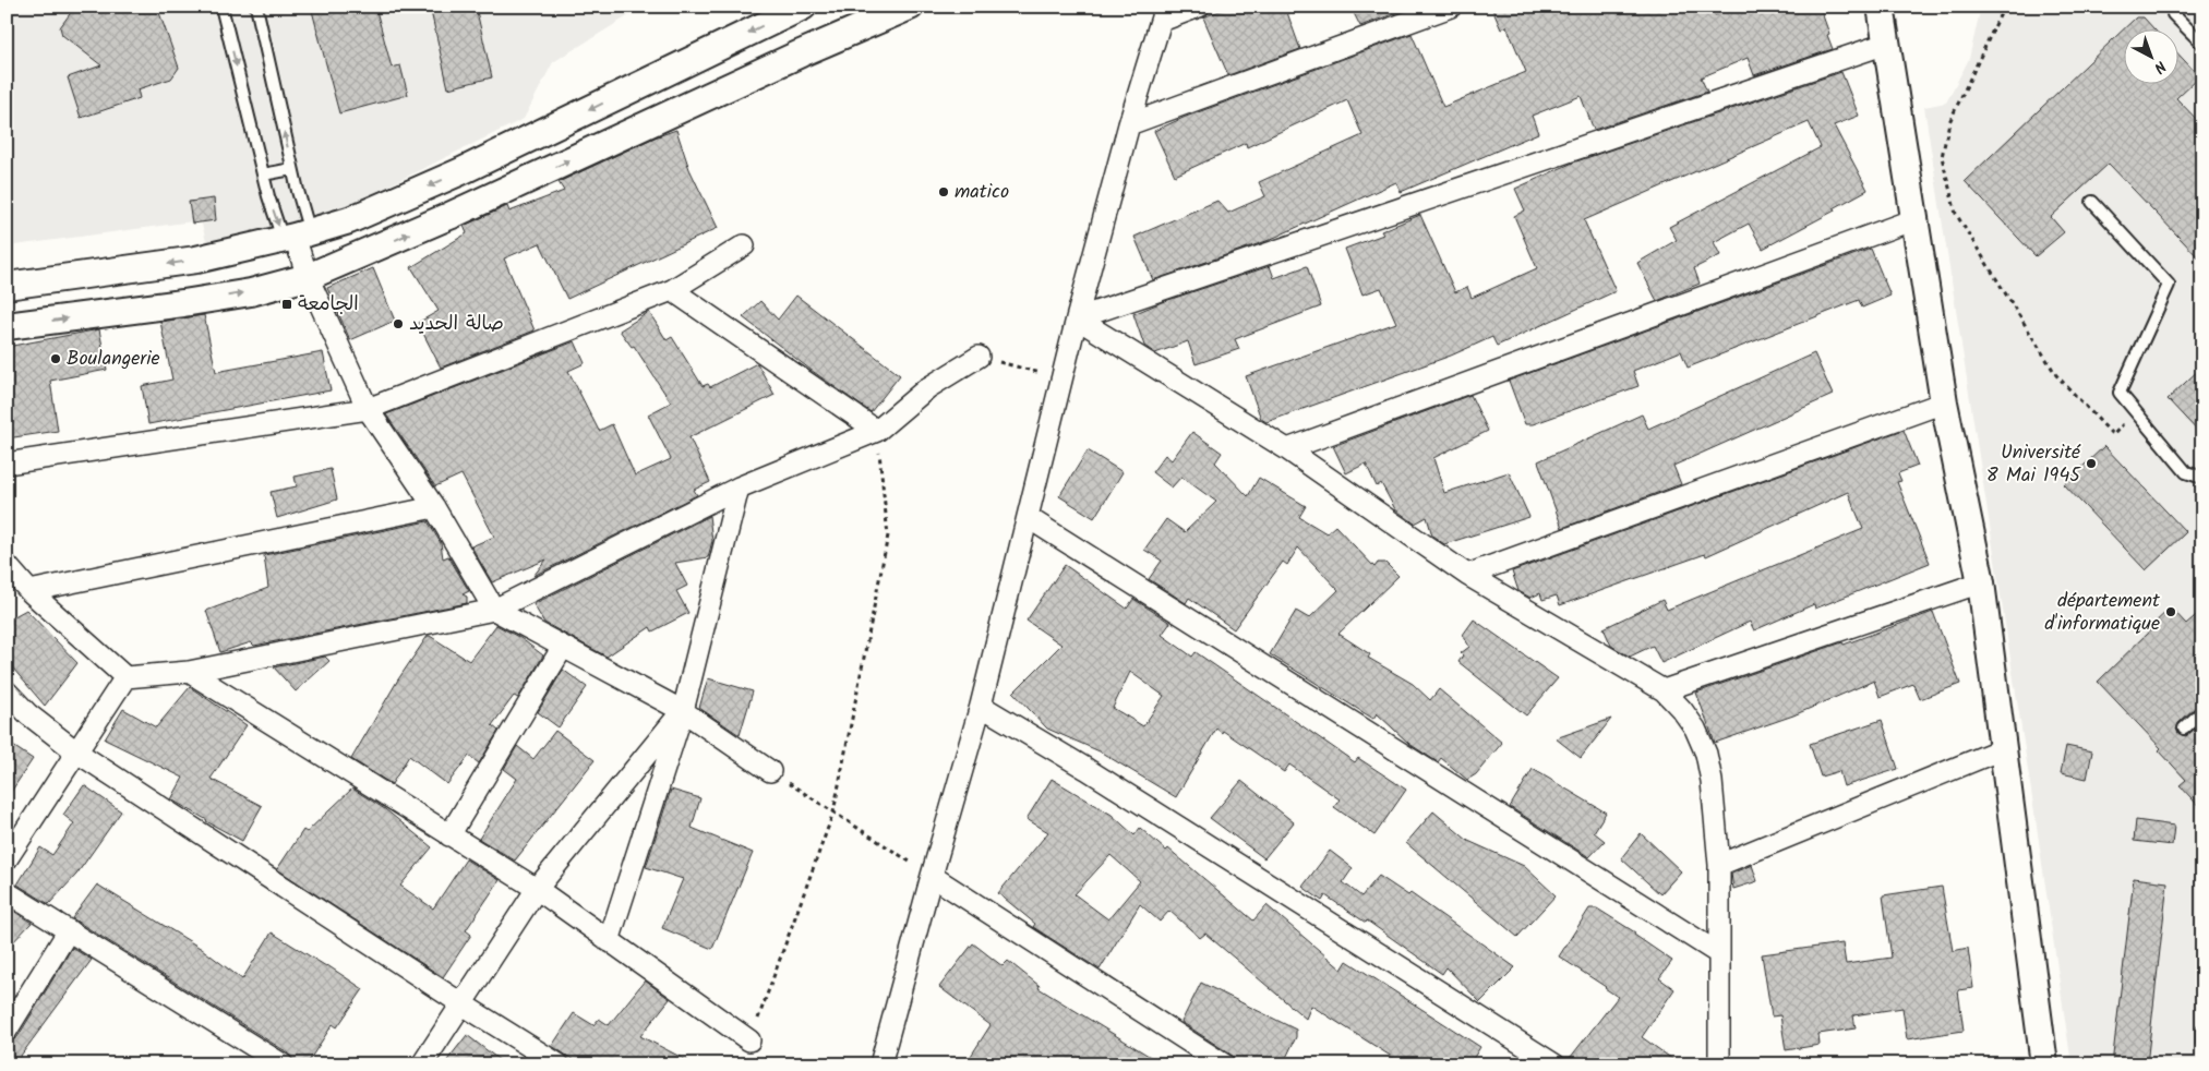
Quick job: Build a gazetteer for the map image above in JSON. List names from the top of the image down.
{
  "places": {
    "other": [
      "matico",
      "صالة الحديد",
      "Boulangerie",
      "Université 8 Mai 1945",
      "département d'informatique"
    ],
    "transit": ["الجامعة"]
  },
  "north": "bottom right"
}
